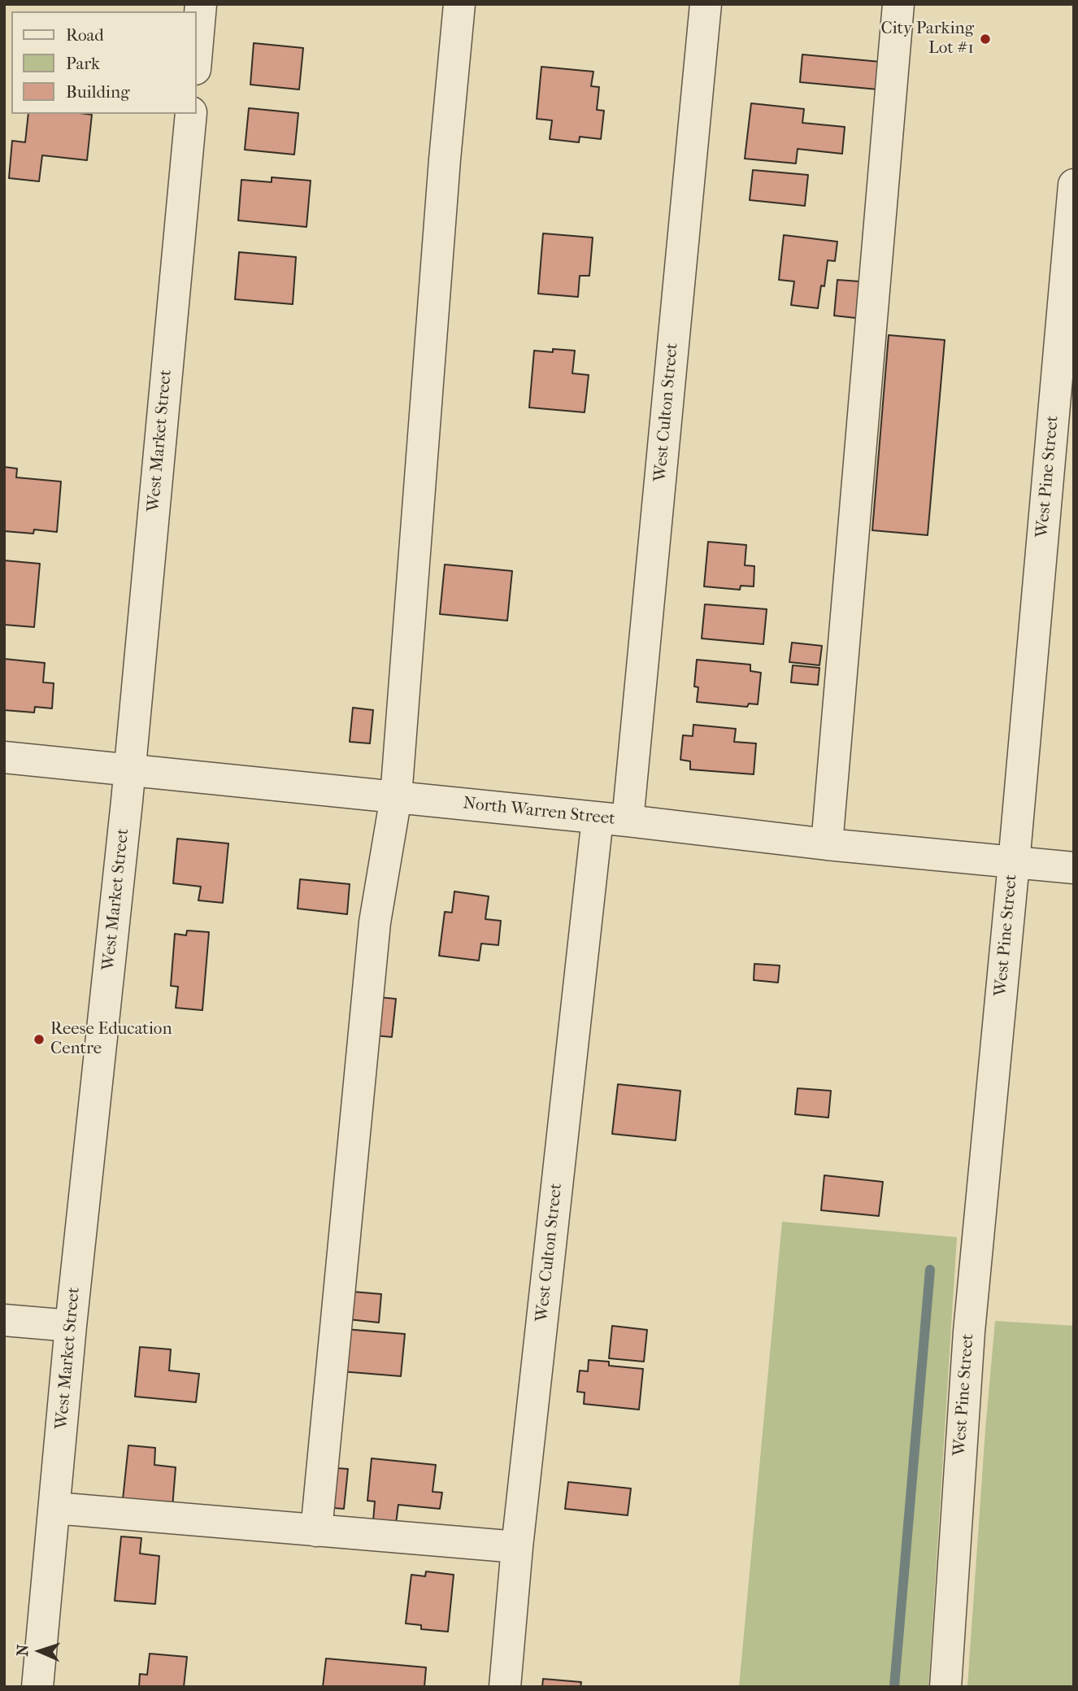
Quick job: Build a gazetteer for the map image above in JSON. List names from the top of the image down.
{
  "streets": {
    "street": [
      "West Culton Street",
      "West Market Street",
      "West Pine Street",
      "North Warren Street"
    ]
  },
  "crossings": [
    ["West Culton Street", "North Warren Street"],
    ["West Market Street", "North Warren Street"],
    ["West Pine Street", "North Warren Street"]
  ],
  "places": ["City Parking Lot #1", "Reese Education Centre"],
  "legend": ["Road", "Park", "Building"],
  "north": "left"
}
